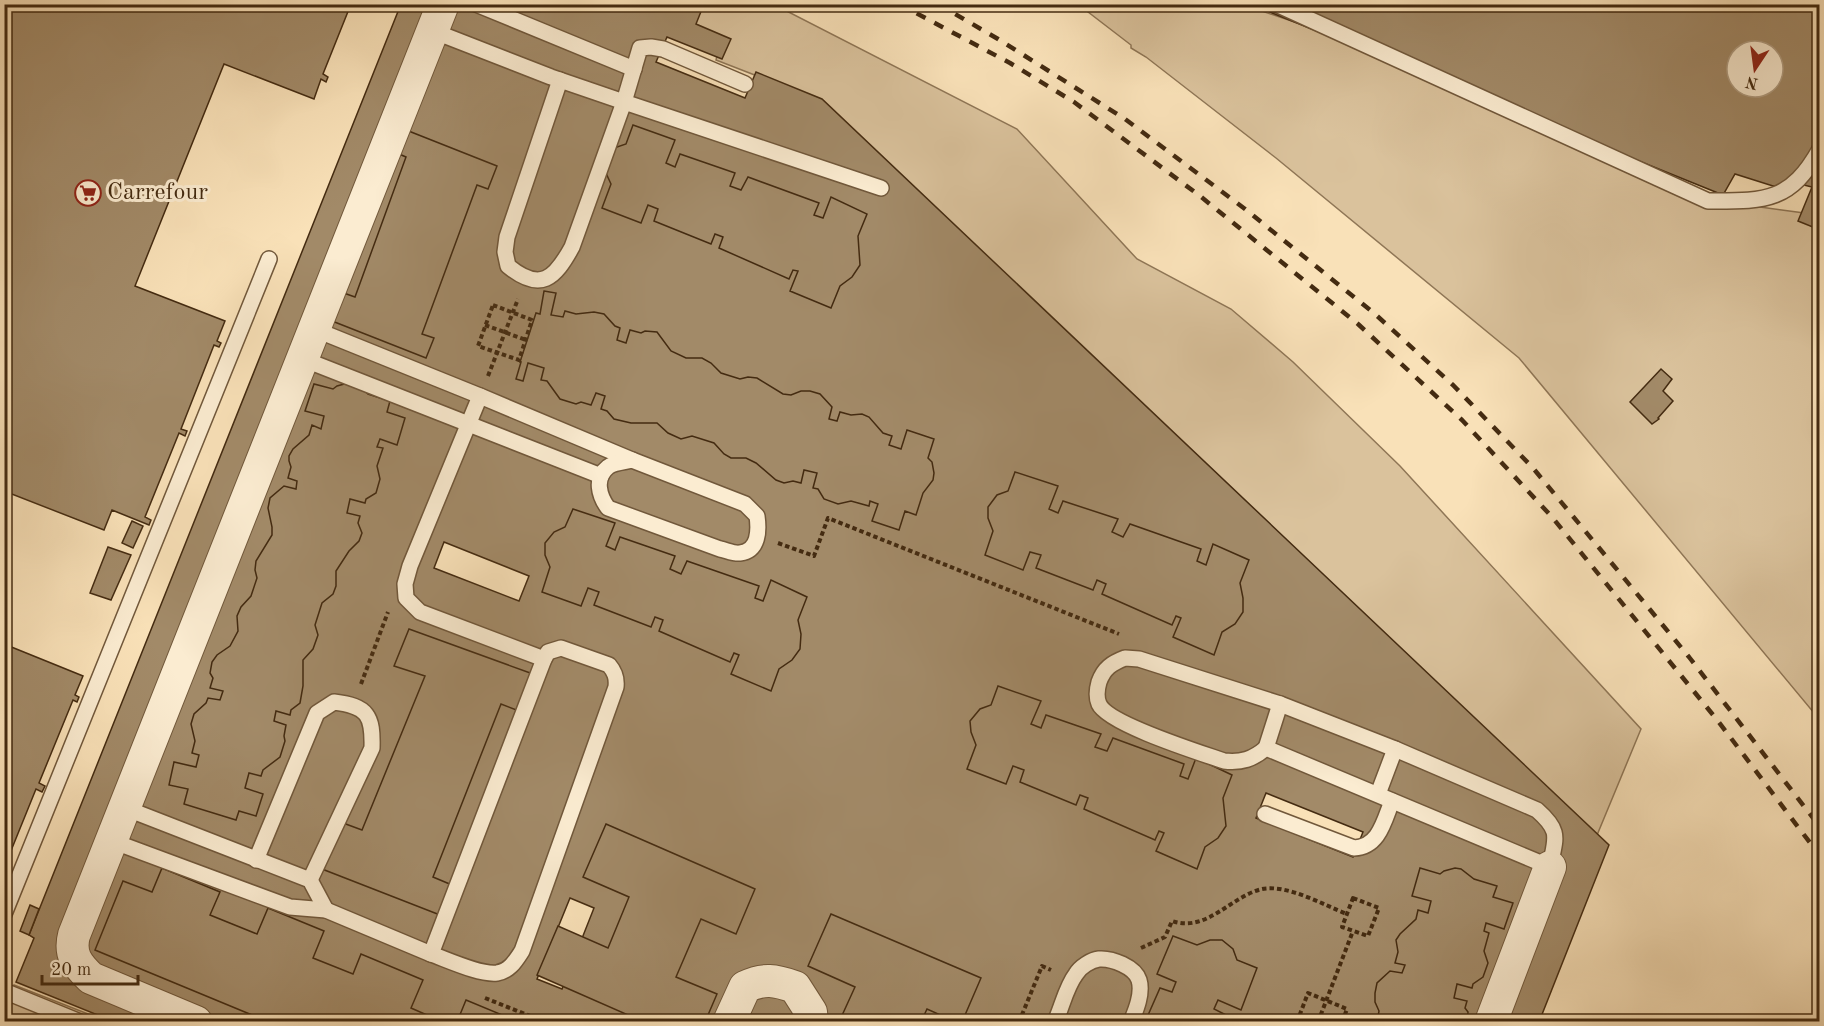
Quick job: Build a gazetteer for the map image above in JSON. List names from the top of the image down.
{
  "places": {
    "supermarket": ["Carrefour"]
  },
  "scale_bar": "20 m",
  "north": "bottom"
}
